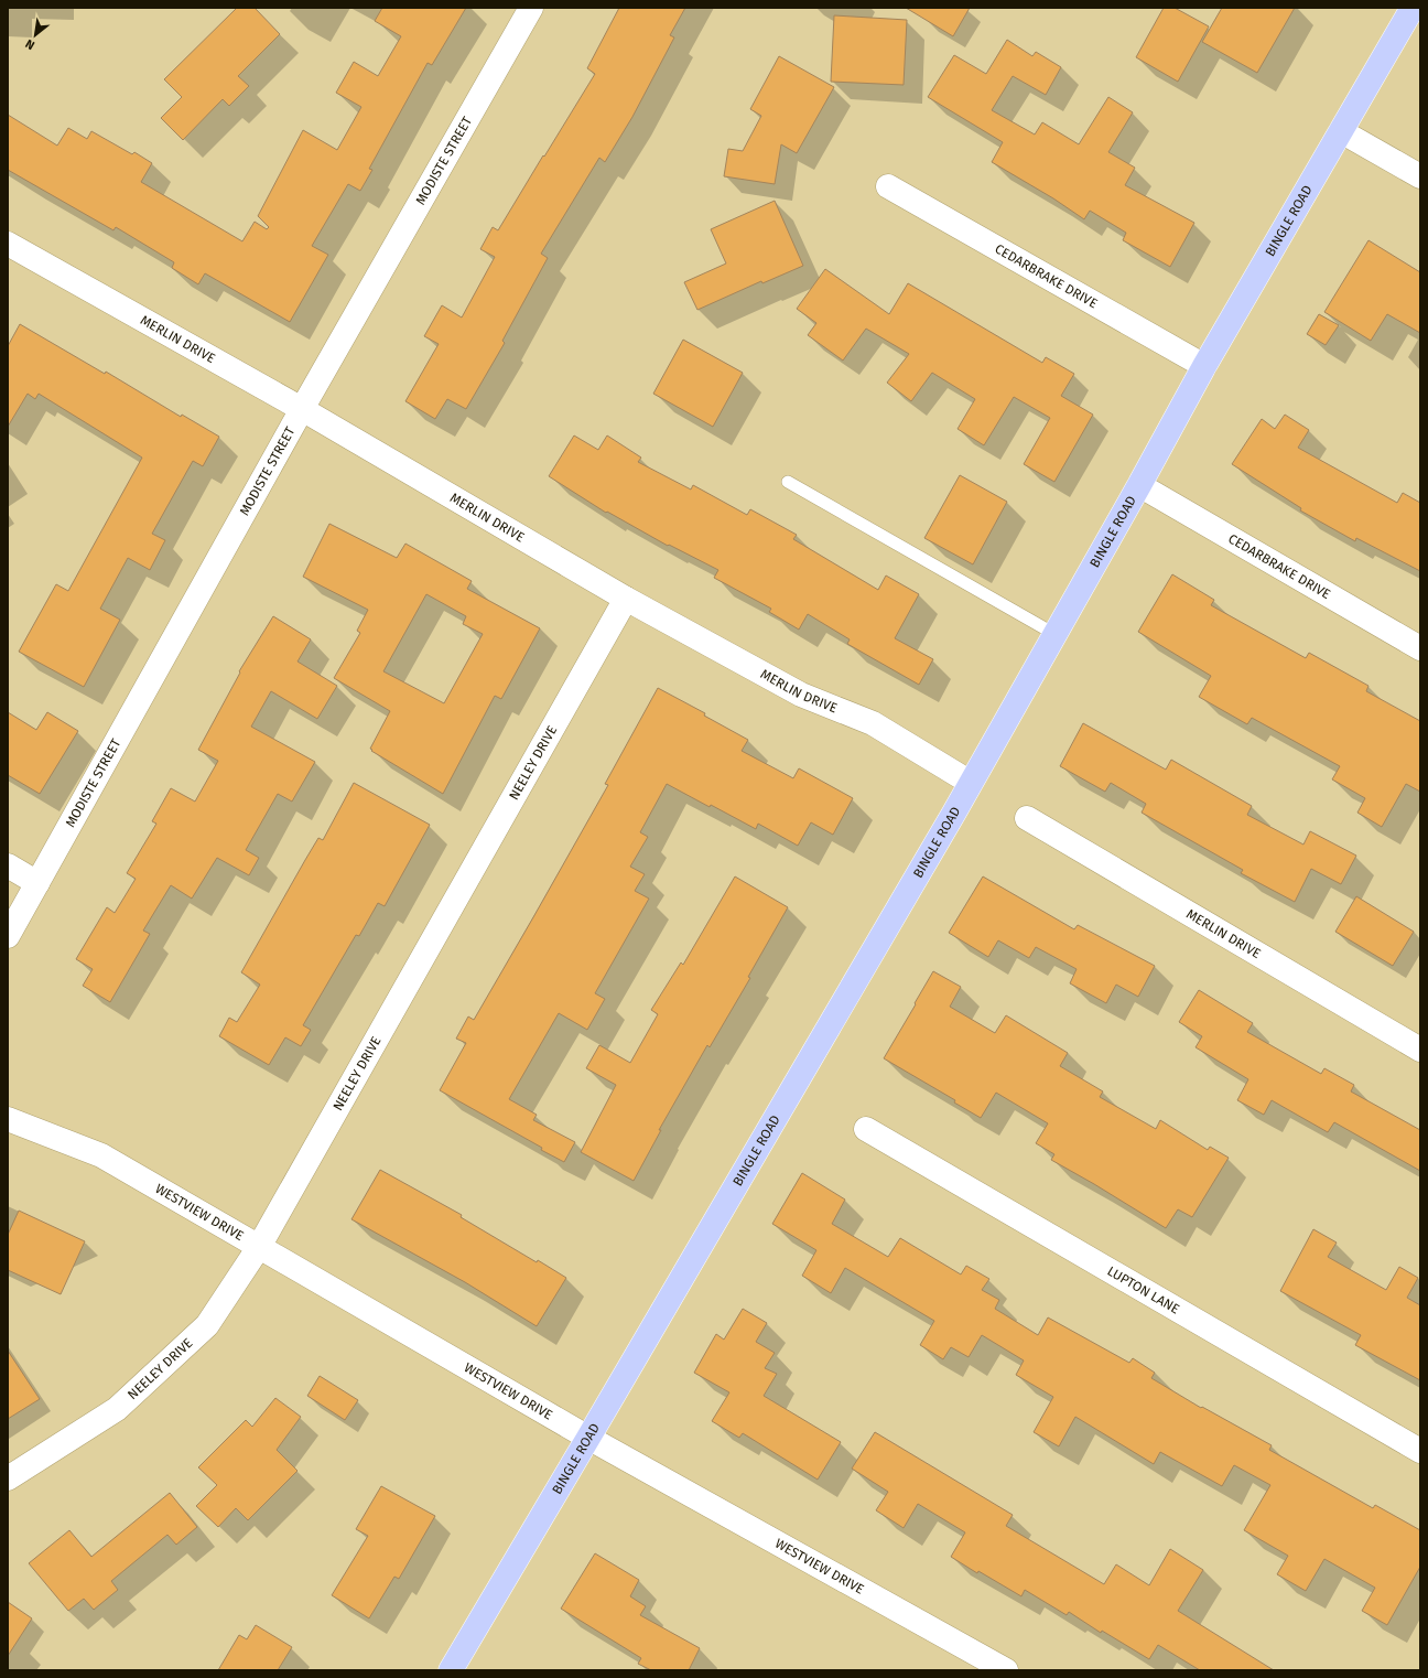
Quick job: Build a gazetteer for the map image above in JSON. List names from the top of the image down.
{
  "streets": {
    "main road": ["BINGLE ROAD"],
    "street": [
      "MODISTE STREET",
      "CEDARBRAKE DRIVE",
      "MERLIN DRIVE",
      "NEELEY DRIVE",
      "WESTVIEW DRIVE",
      "LUPTON LANE"
    ]
  },
  "crossings": [
    ["MODISTE STREET", "MERLIN DRIVE"],
    ["BINGLE ROAD", "CEDARBRAKE DRIVE"],
    ["BINGLE ROAD", "MERLIN DRIVE"],
    ["BINGLE ROAD", "WESTVIEW DRIVE"],
    ["MERLIN DRIVE", "NEELEY DRIVE"],
    ["NEELEY DRIVE", "WESTVIEW DRIVE"]
  ],
  "north": "bottom left"
}
